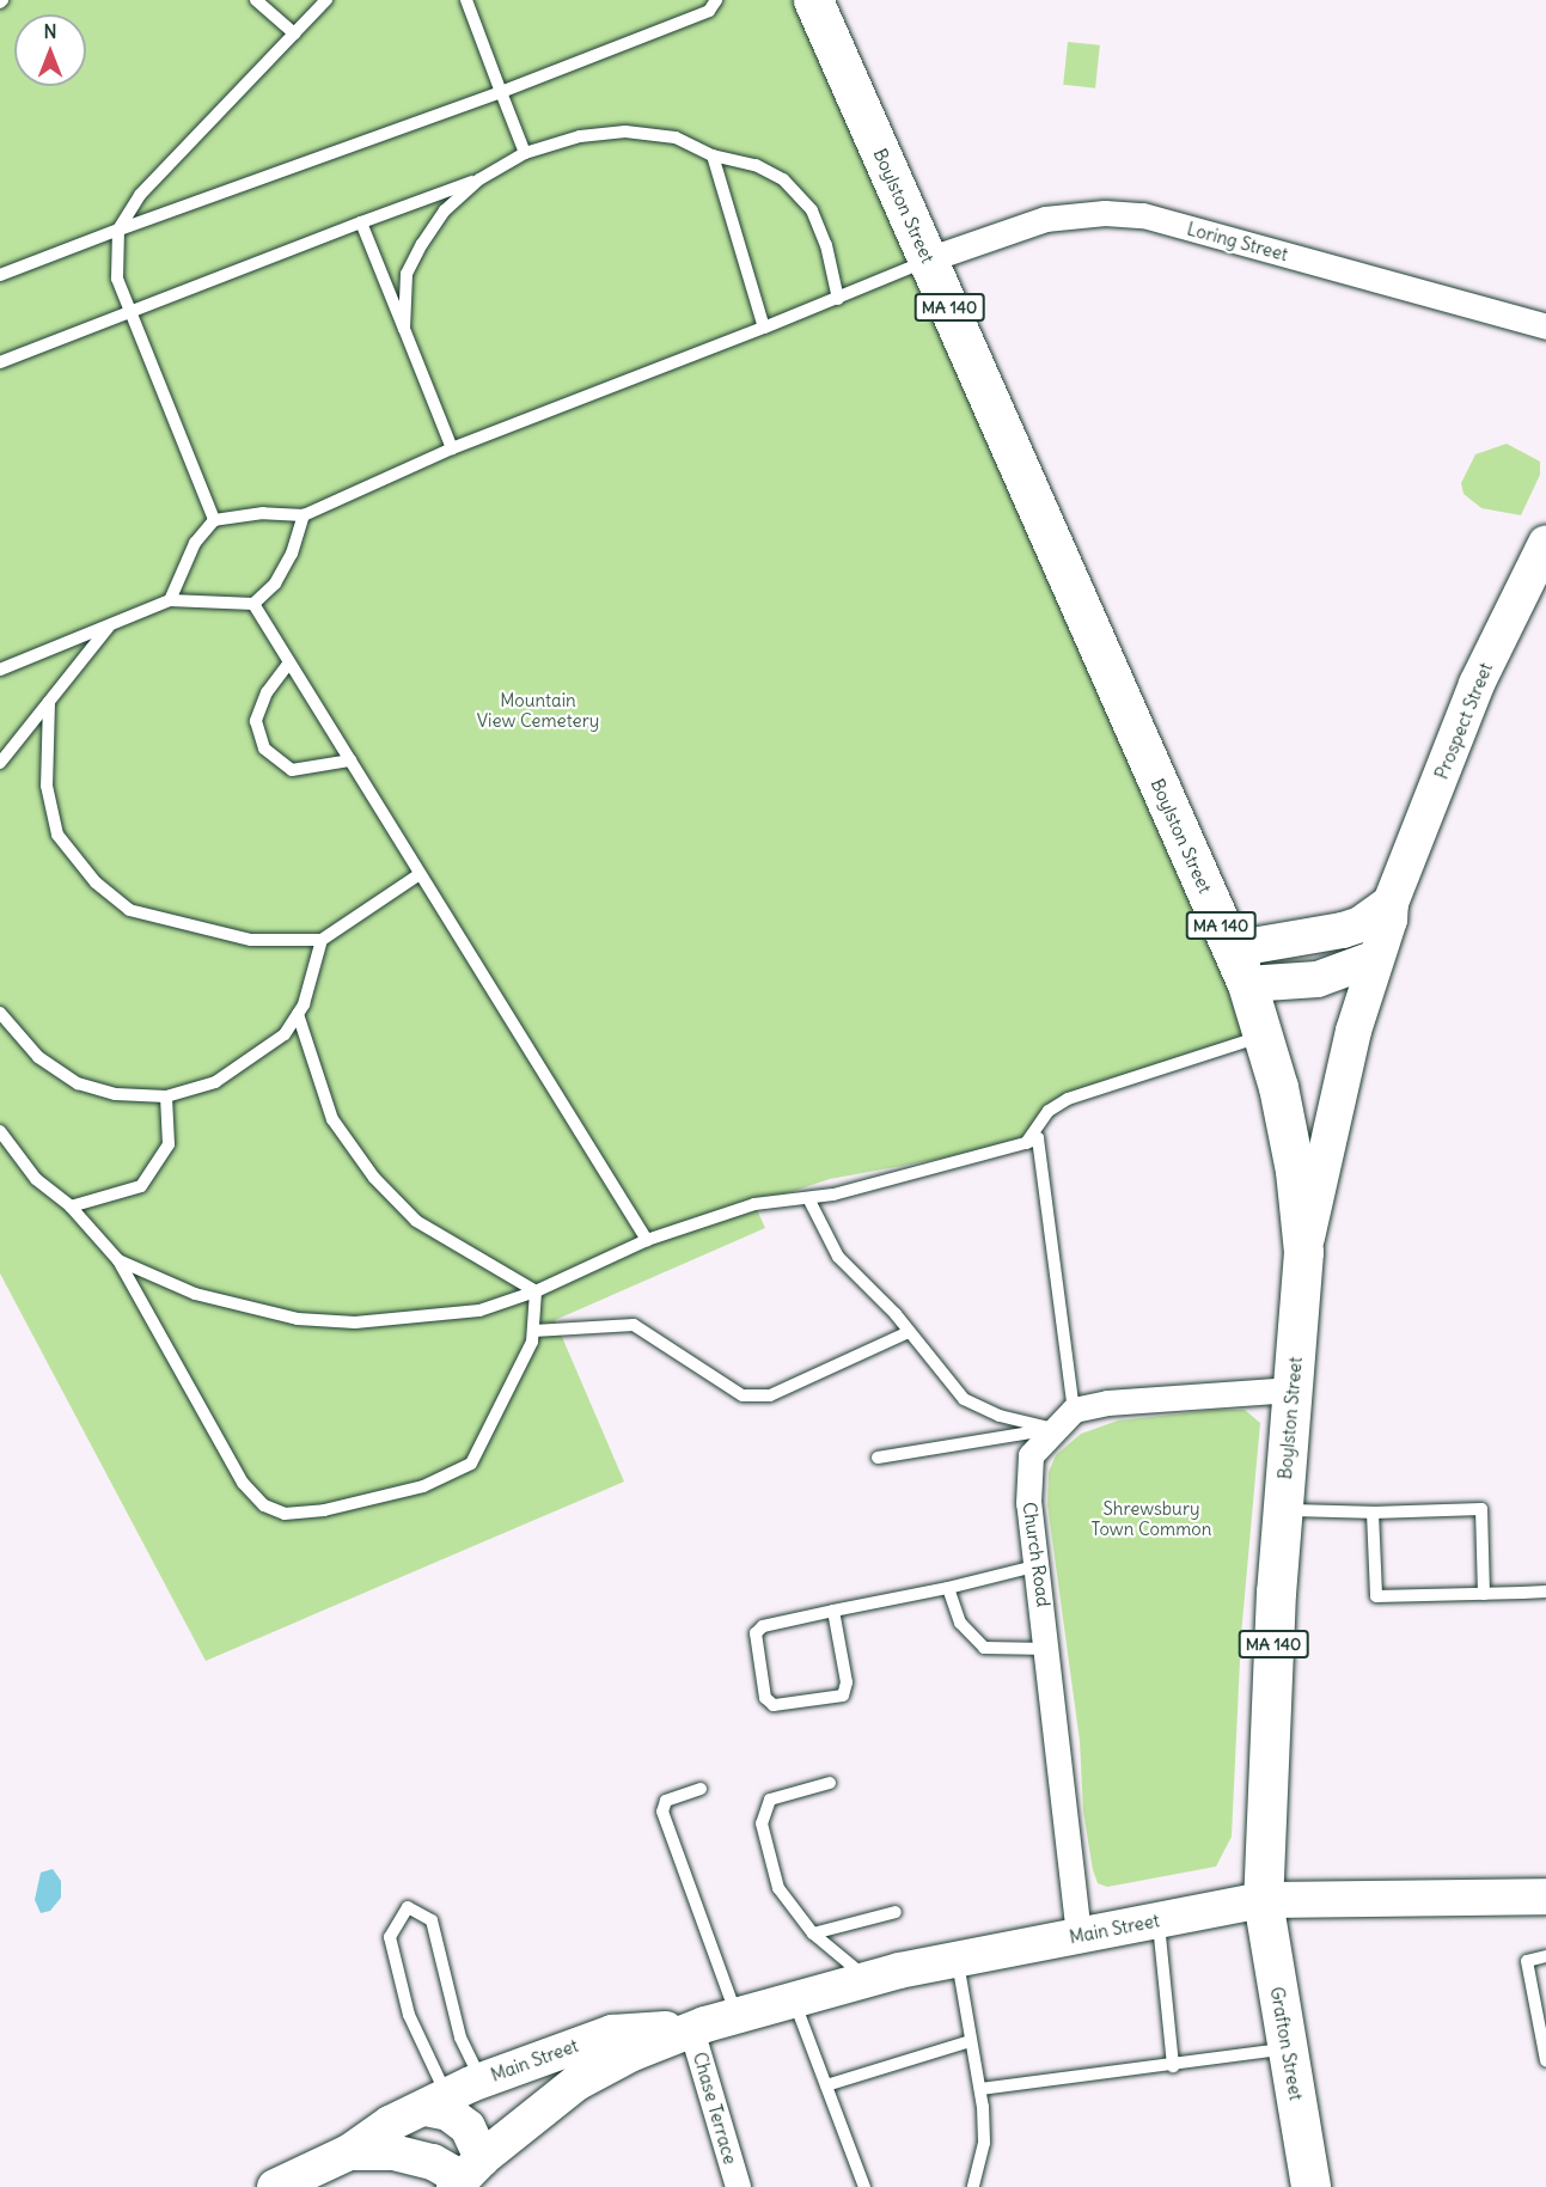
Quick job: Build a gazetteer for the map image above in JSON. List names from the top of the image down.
{
  "streets": {
    "main road": [
      "Boylston Street",
      "MA 140",
      "Prospect Street",
      "Main Street",
      "Grafton Street"
    ],
    "street": ["Loring Street", "Church Road", "Chase Terrace"]
  },
  "crossings": [
    ["Boylston Street", "Loring Street"],
    ["Boylston Street", "Prospect Street"],
    ["Boylston Street", "Main Street"],
    ["Boylston Street", "Grafton Street"],
    ["Church Road", "Main Street"],
    ["Main Street", "Grafton Street"],
    ["Main Street", "Chase Terrace"]
  ],
  "parks": ["Mountain View Cemetery", "Shrewsbury Town Common"],
  "north": "top"
}
